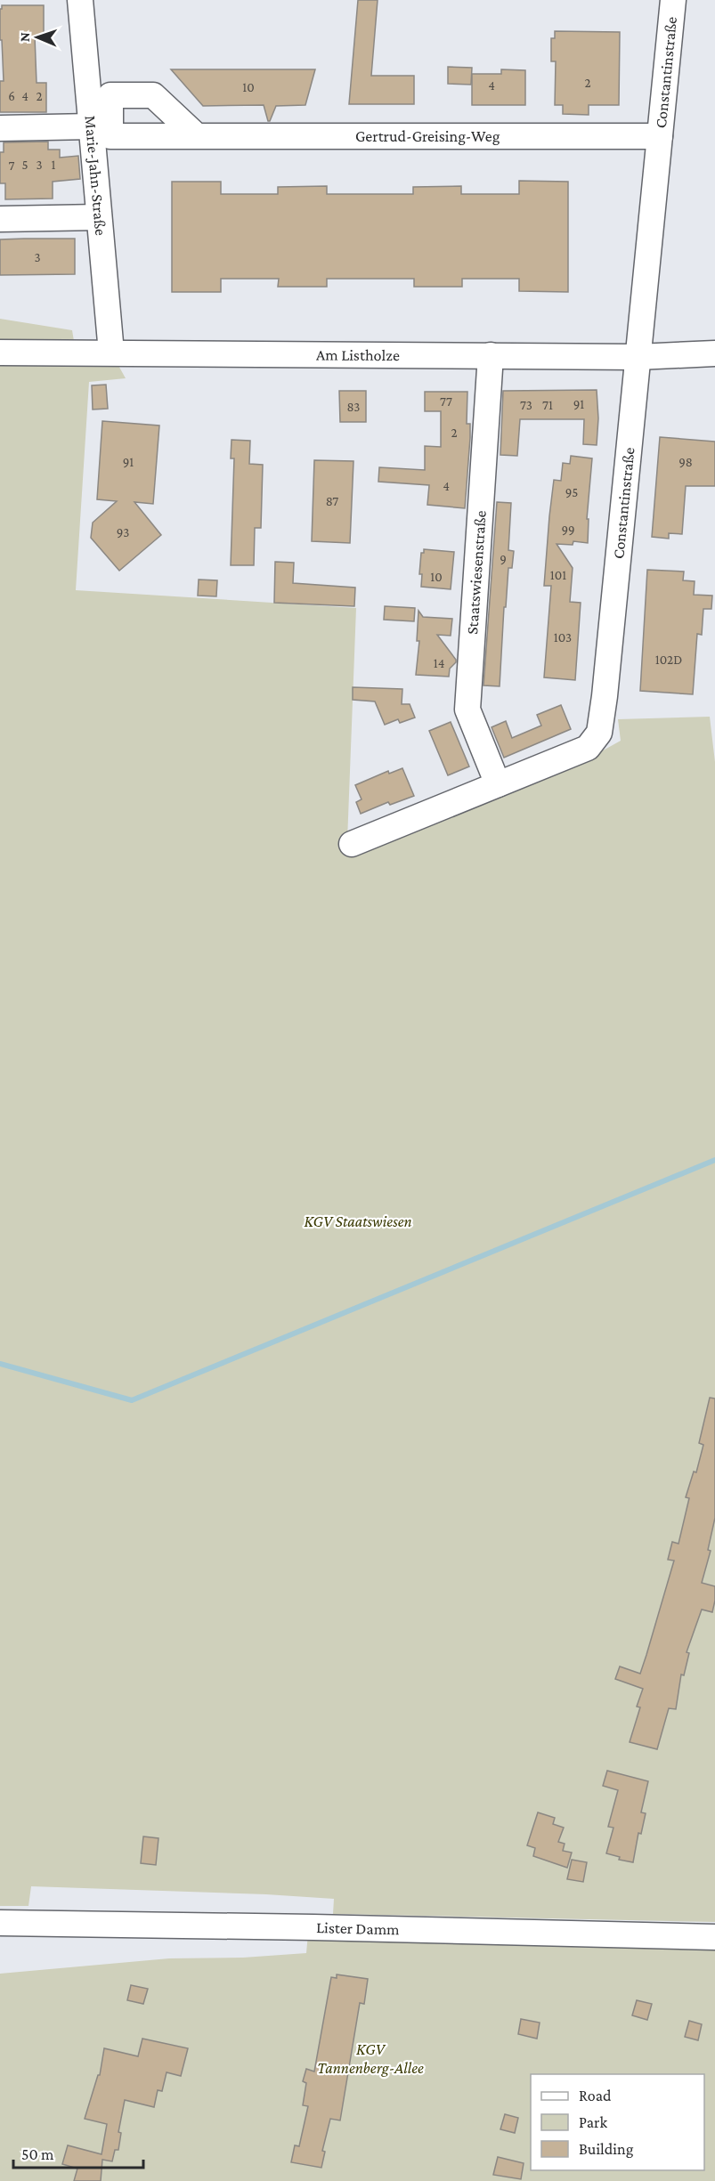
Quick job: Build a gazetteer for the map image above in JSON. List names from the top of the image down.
{
  "streets": {
    "street": [
      "Constantinstraße",
      "Gertrud-Greising-Weg",
      "Marie-Jahn-Straße",
      "Am Listholze",
      "Staatswiesenstraße",
      "Lister Damm"
    ]
  },
  "crossings": [
    ["Constantinstraße", "Gertrud-Greising-Weg"],
    ["Constantinstraße", "Am Listholze"],
    ["Constantinstraße", "Staatswiesenstraße"],
    ["Marie-Jahn-Straße", "Am Listholze"],
    ["Am Listholze", "Staatswiesenstraße"]
  ],
  "parks": ["KGV Staatswiesen", "KGV Tannenberg-Allee"],
  "house_numbers": [
    "2",
    "4",
    "10",
    "6",
    "4",
    "2",
    "5",
    "3",
    "1",
    "7",
    "3",
    "77",
    "91",
    "73",
    "71",
    "83",
    "2",
    "91",
    "98",
    "4",
    "95",
    "87",
    "99",
    "93",
    "9",
    "101",
    "10",
    "103",
    "102D",
    "14"
  ],
  "legend": ["Road", "Park", "Building"],
  "scale_bar": "50 m",
  "north": "left"
}
